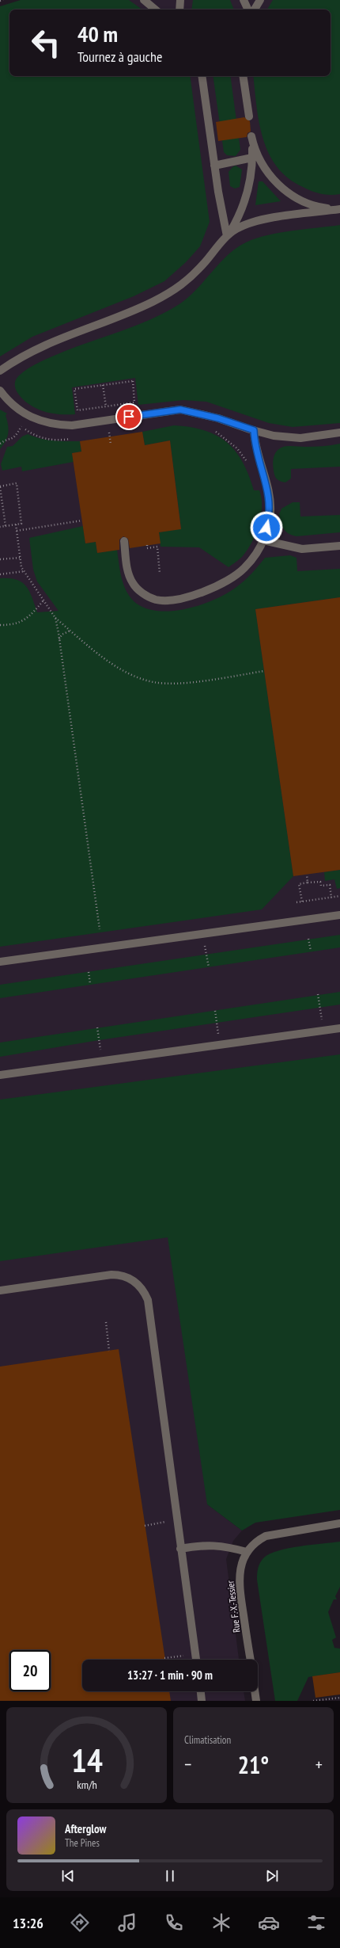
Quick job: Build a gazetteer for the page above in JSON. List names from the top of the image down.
{
  "streets": {
    "street": ["Rue F.-X.-Tessier"]
  },
  "page": {
    "turn": ["40 m", "Tournez à gauche"],
    "limit": "20",
    "trip": "13:27 · 1 min · 90 m",
    "tile": "Climatisation",
    "heat": ["−", "21°", "+"],
    "song": ["Afterglow", "The Pines"],
    "tabs": "13:26",
    "gauge": ["14", "km/h"]
  }
}
